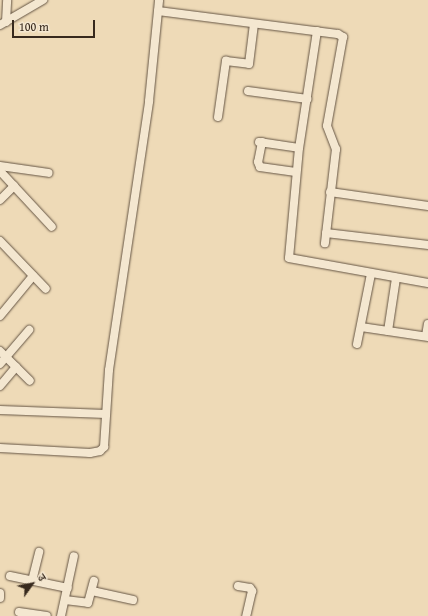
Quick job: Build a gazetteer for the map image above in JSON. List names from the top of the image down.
{
  "scale_bar": "100 m",
  "north": "top right"
}
